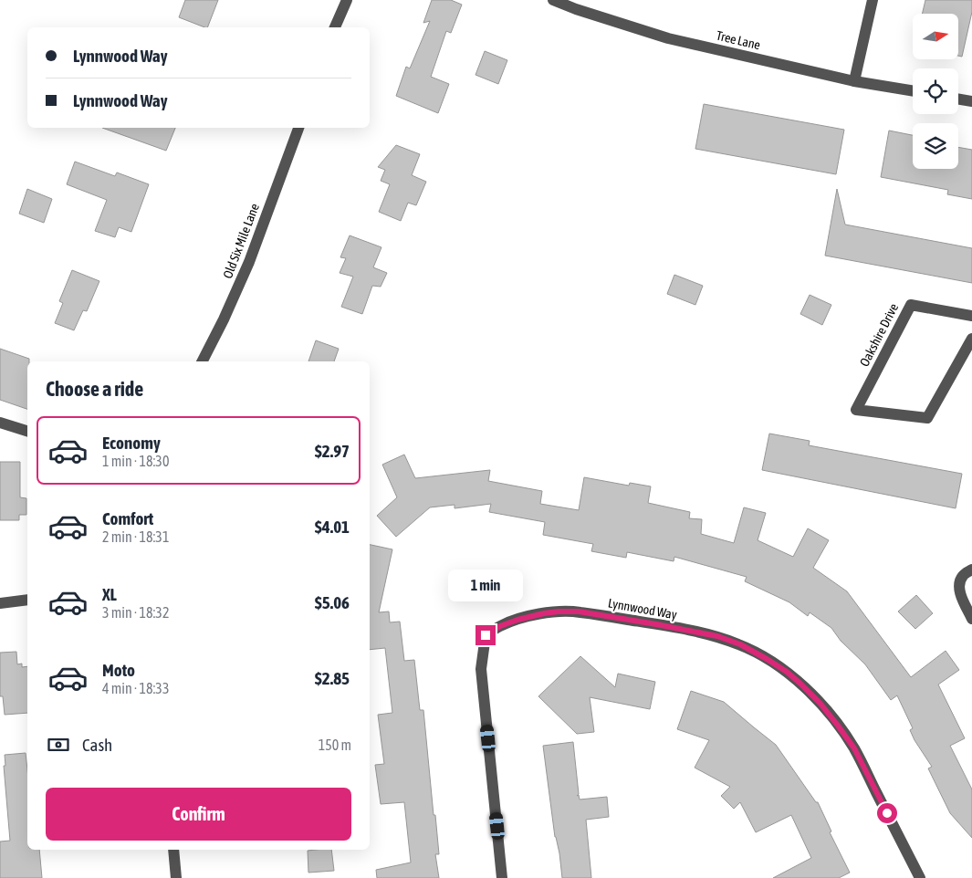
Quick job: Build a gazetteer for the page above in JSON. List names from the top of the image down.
{
  "streets": {
    "street": [
      "Tree Lane",
      "Old Six Mile Lane",
      "Oakshire Drive",
      "Lynnwood Way"
    ]
  },
  "north": "right",
  "page": {
    "banner": ["Lynnwood Way", "Lynnwood Way"],
    "heading": "Choose a ride",
    "list": [
      {
        "name": "Economy",
        "note": "1 min · 18:30",
        "value": "$2.97"
      },
      {
        "name": "Comfort",
        "note": "2 min · 18:31",
        "value": "$4.01"
      },
      {
        "name": "XL",
        "note": "3 min · 18:32",
        "value": "$5.06"
      },
      {
        "name": "Moto",
        "note": "4 min · 18:33",
        "value": "$2.85"
      }
    ],
    "bubble": "1 min",
    "pay": ["Cash", "150 m"],
    "buttons": "Confirm"
  }
}
